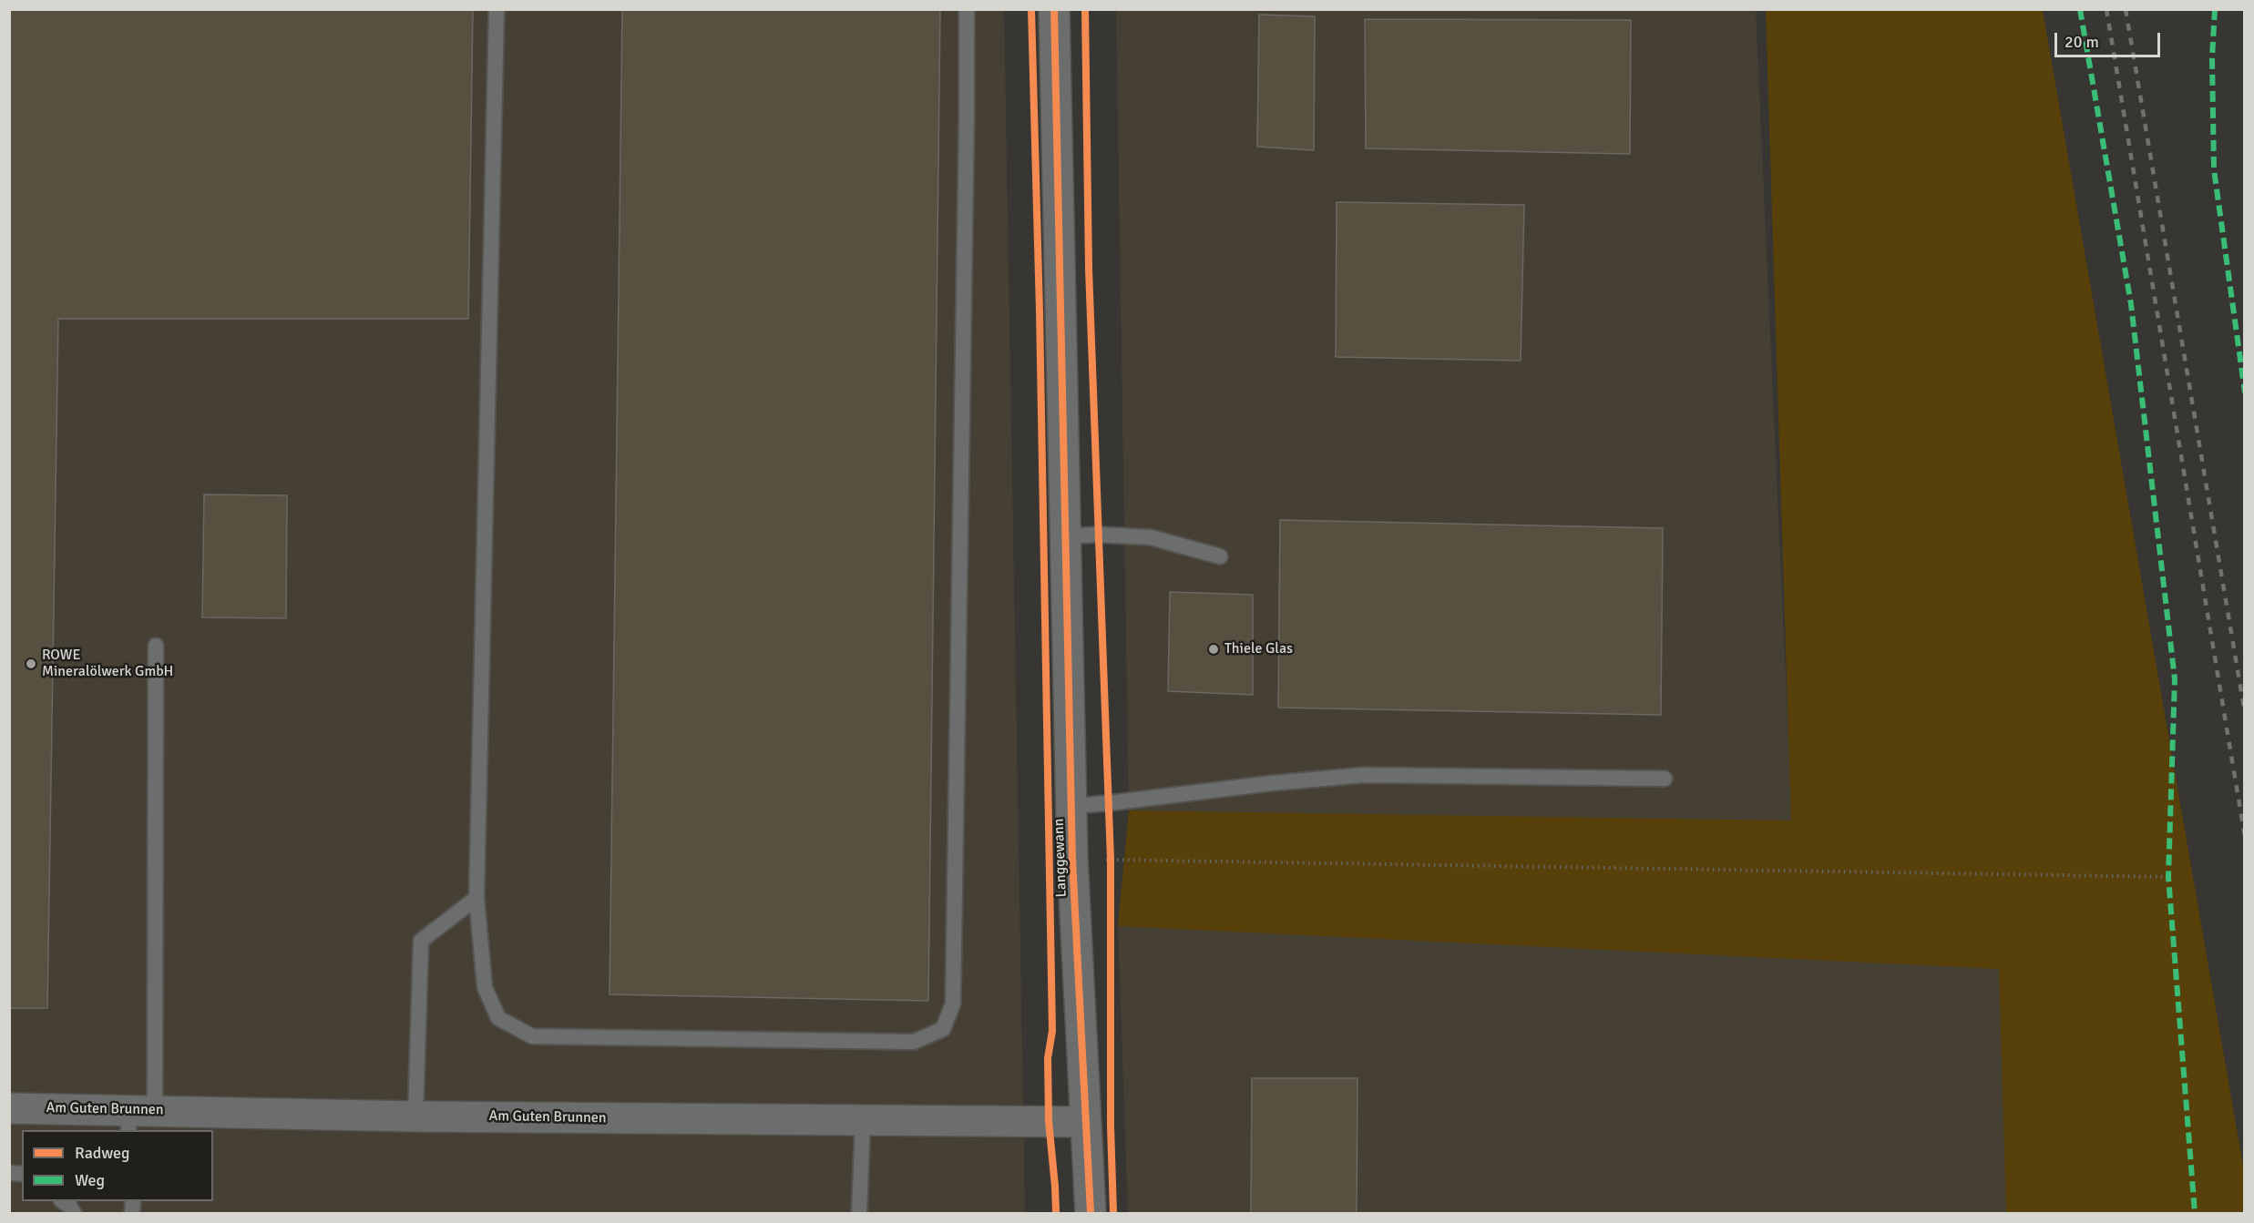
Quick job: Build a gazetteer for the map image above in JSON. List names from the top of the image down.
{
  "streets": {
    "street": ["Langgewann", "Am Guten Brunnen"]
  },
  "crossings": [
    ["Langgewann", "Am Guten Brunnen"]
  ],
  "places": ["Thiele Glas", "ROWE Mineralölwerk GmbH"],
  "legend": ["Radweg", "Weg"],
  "scale_bar": "20 m"
}
